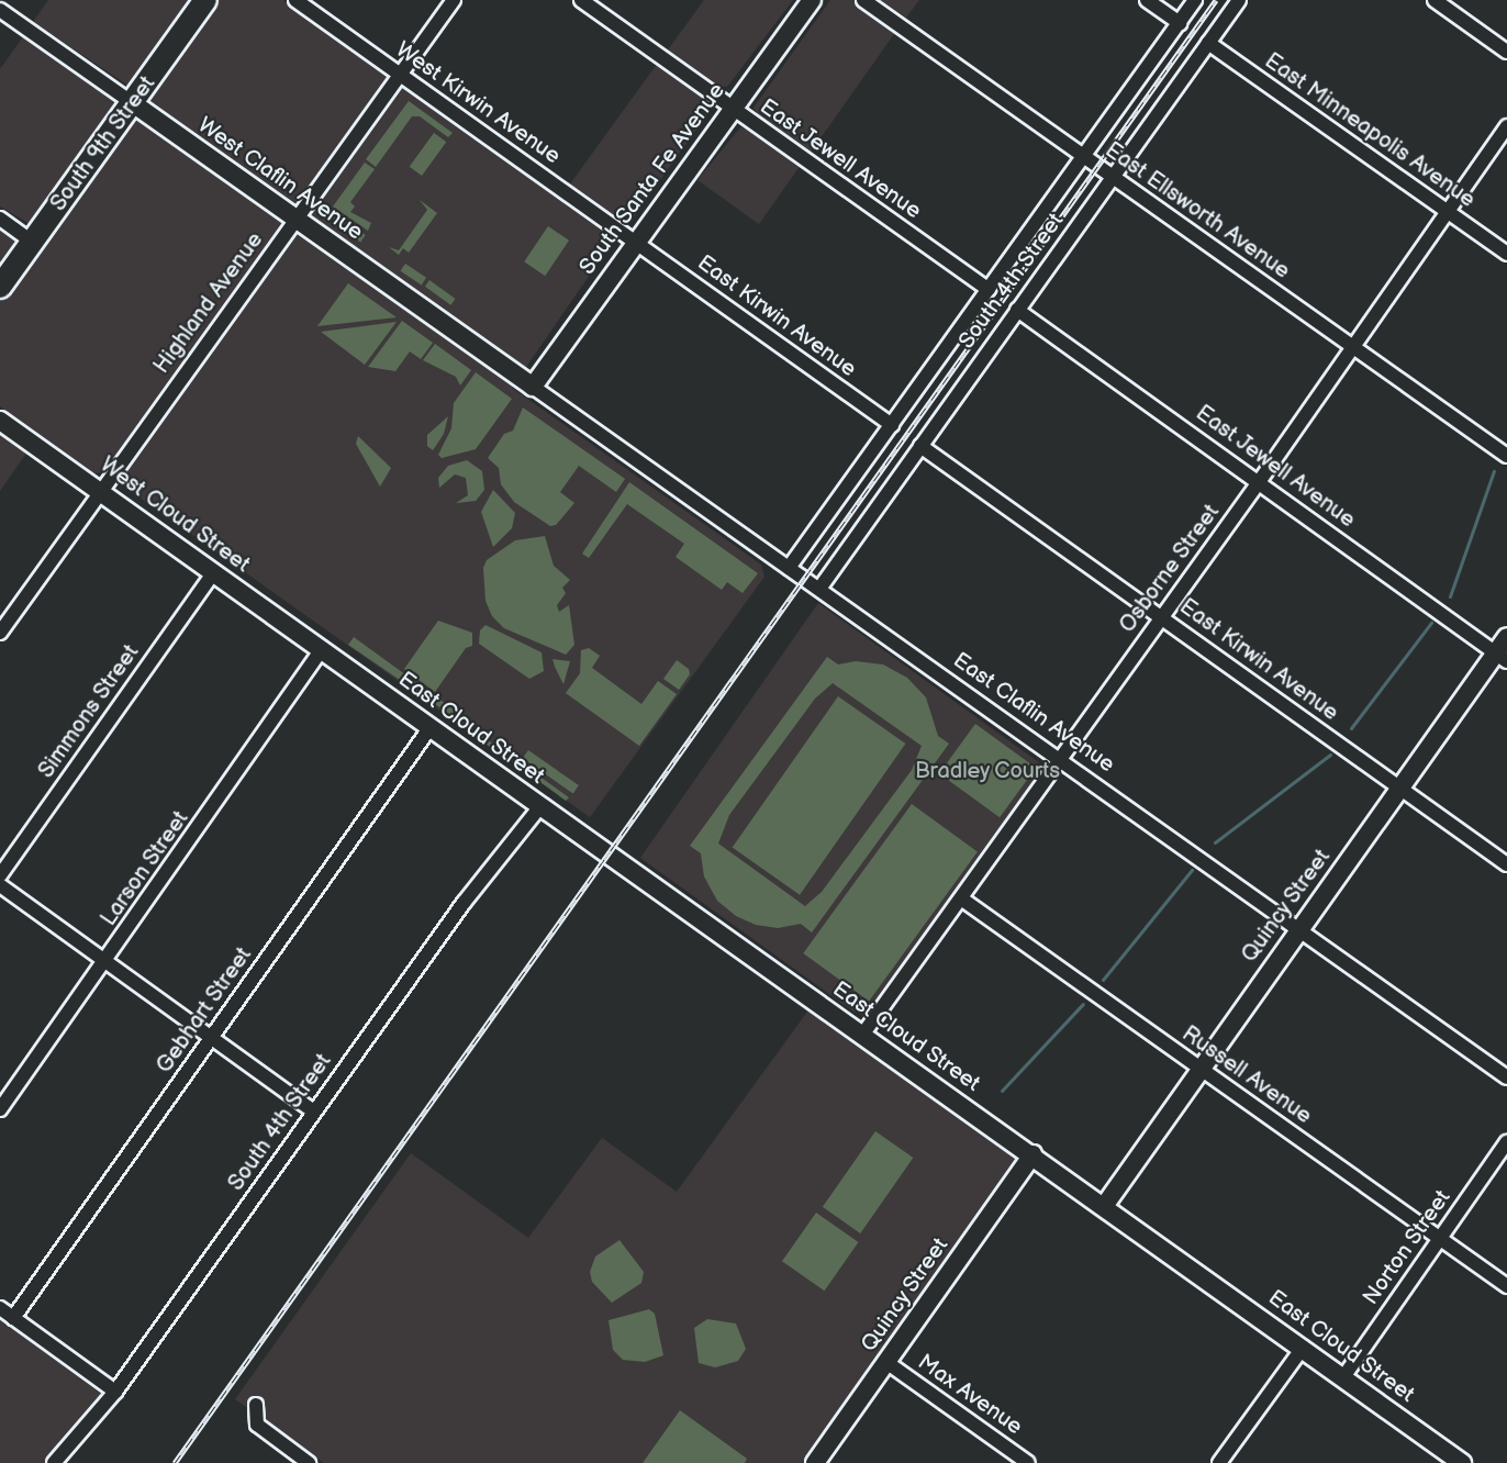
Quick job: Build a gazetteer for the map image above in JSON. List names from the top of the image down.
{
  "streets": {
    "main road": [
      "South 9th Street",
      "West Claflin Avenue",
      "South Santa Fe Avenue",
      "West Cloud Street",
      "East Cloud Street",
      "Quincy Street"
    ],
    "street": [
      "West Kirwin Avenue",
      "East Minneapolis Avenue",
      "East Jewell Avenue",
      "East Ellsworth Avenue",
      "South 4th Street",
      "Highland Avenue",
      "East Kirwin Avenue",
      "Osborne Street",
      "Simmons Street",
      "East Claflin Avenue",
      "Larson Street",
      "Gebhart Street",
      "Russell Avenue",
      "Norton Street",
      "Max Avenue"
    ]
  },
  "crossings": [
    ["West Kirwin Avenue", "South Santa Fe Avenue"],
    ["West Kirwin Avenue", "Highland Avenue"],
    ["West Kirwin Avenue", "East Kirwin Avenue"],
    ["East Minneapolis Avenue", "South 4th Street"],
    ["East Minneapolis Avenue", "Osborne Street"],
    ["South 9th Street", "West Claflin Avenue"],
    ["East Jewell Avenue", "South Santa Fe Avenue"],
    ["East Jewell Avenue", "South 4th Street"],
    ["East Jewell Avenue", "Osborne Street"],
    ["East Jewell Avenue", "Quincy Street"],
    ["West Claflin Avenue", "South Santa Fe Avenue"],
    ["West Claflin Avenue", "Highland Avenue"],
    ["West Claflin Avenue", "East Claflin Avenue"],
    ["South Santa Fe Avenue", "East Kirwin Avenue"],
    ["South Santa Fe Avenue", "East Claflin Avenue"],
    ["East Ellsworth Avenue", "South 4th Street"],
    ["East Ellsworth Avenue", "Osborne Street"],
    ["South 4th Street", "East Kirwin Avenue"],
    ["South 4th Street", "East Claflin Avenue"],
    ["South 4th Street", "East Cloud Street"],
    ["Highland Avenue", "West Cloud Street"],
    ["East Kirwin Avenue", "Osborne Street"],
    ["East Kirwin Avenue", "Quincy Street"],
    ["West Cloud Street", "Simmons Street"],
    ["West Cloud Street", "East Cloud Street"],
    ["West Cloud Street", "Larson Street"],
    ["Osborne Street", "East Claflin Avenue"],
    ["Osborne Street", "East Cloud Street"],
    ["Osborne Street", "Russell Avenue"],
    ["East Claflin Avenue", "Quincy Street"],
    ["East Cloud Street", "Larson Street"],
    ["East Cloud Street", "Quincy Street"],
    ["East Cloud Street", "Gebhart Street"],
    ["East Cloud Street", "Norton Street"],
    ["Quincy Street", "Russell Avenue"],
    ["Quincy Street", "Max Avenue"],
    ["Russell Avenue", "Norton Street"]
  ],
  "parks": ["Bradley Courts"]
}
